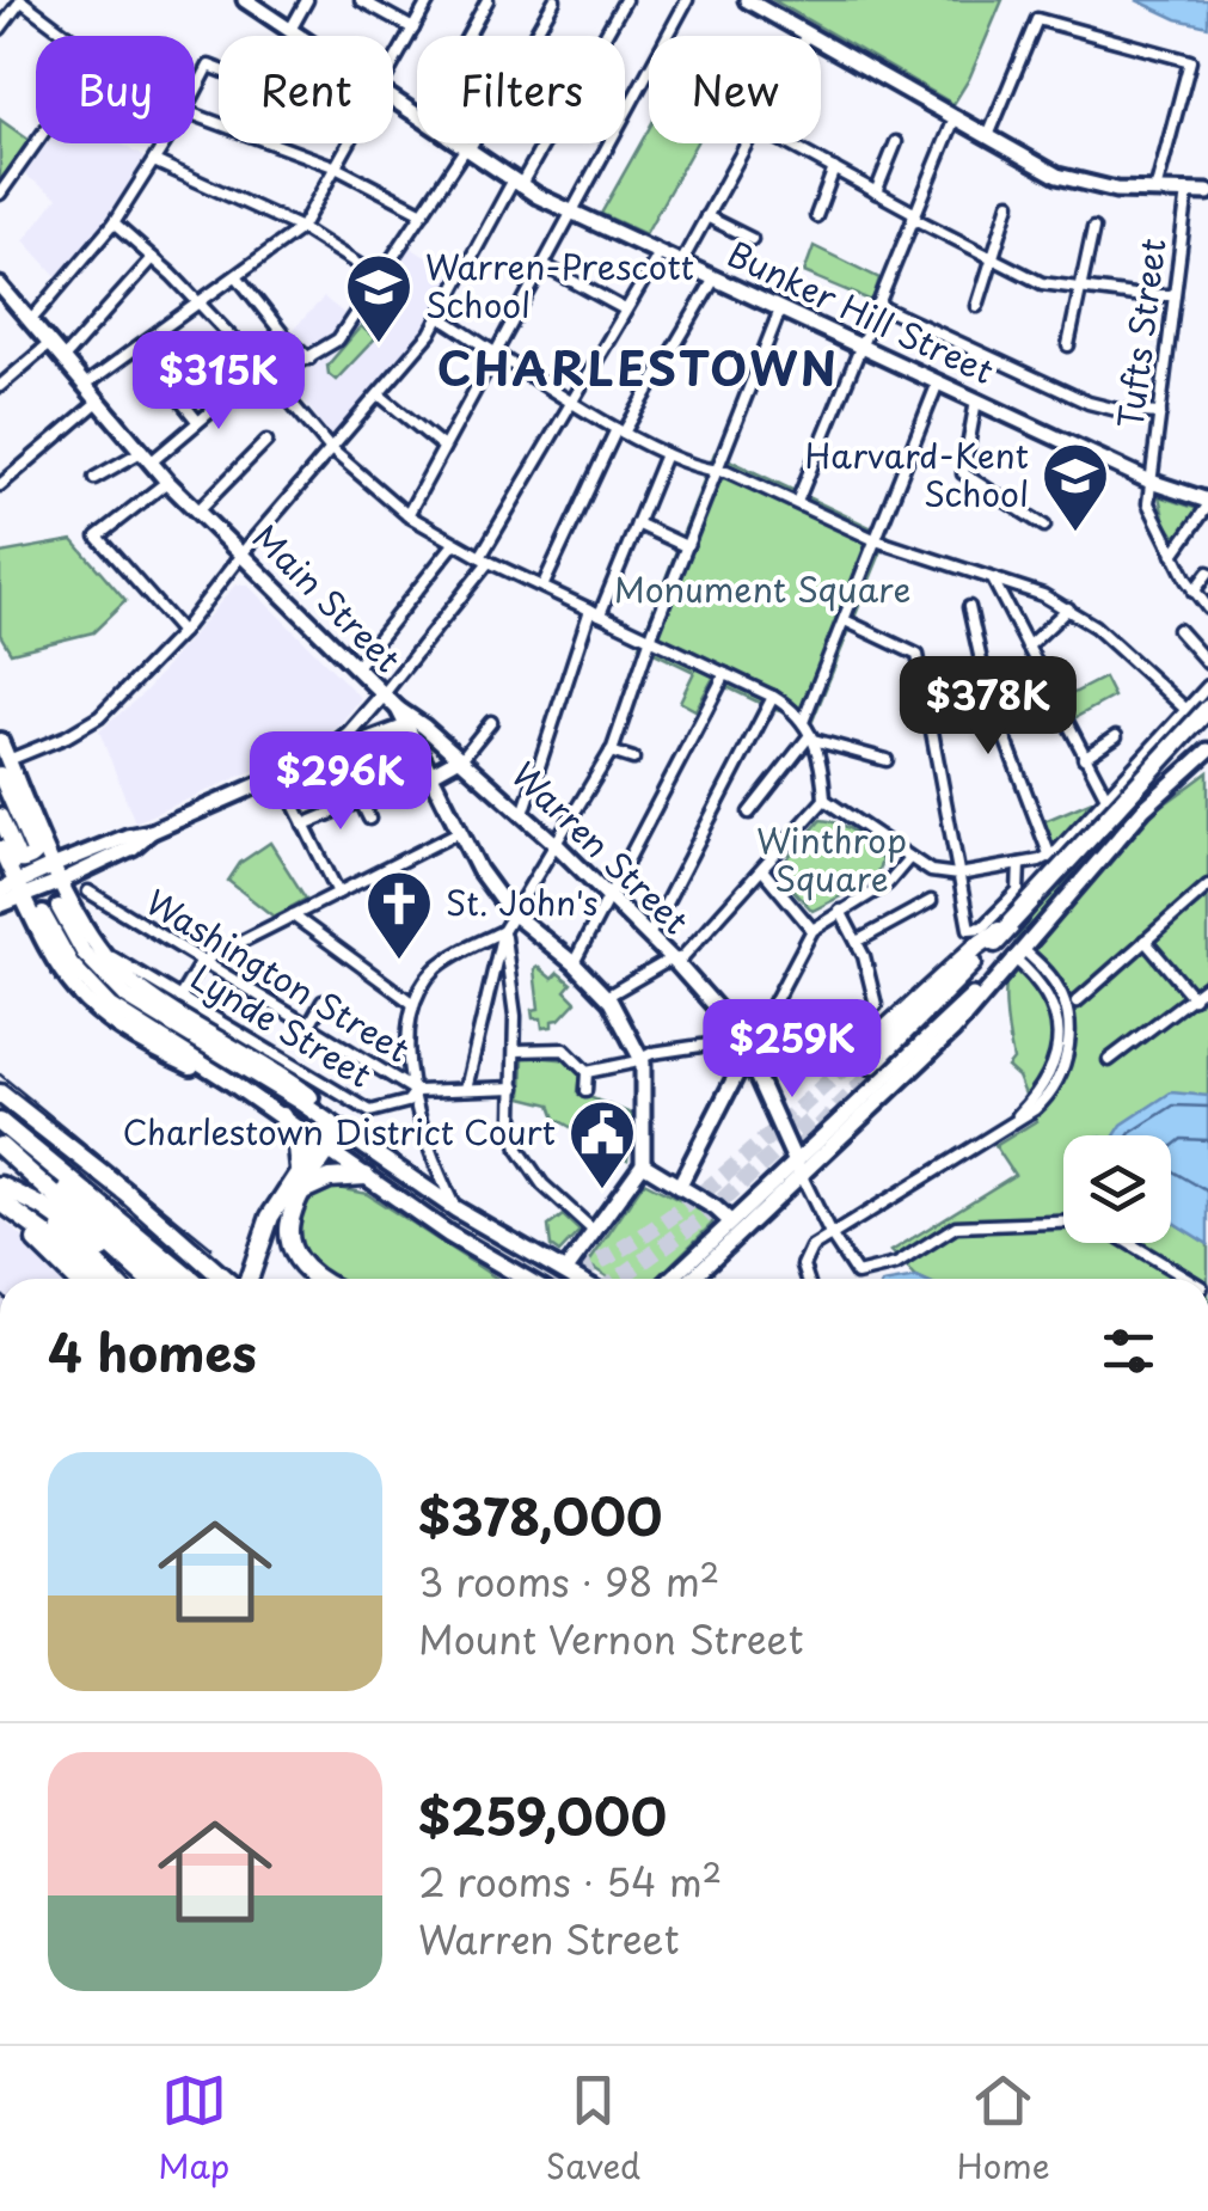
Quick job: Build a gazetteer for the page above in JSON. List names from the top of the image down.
{
  "streets": {
    "main road": ["Bunker Hill Street", "Main Street", "Warren Street"],
    "street": ["Tufts Street", "Washington Street", "Lynde Street"]
  },
  "crossings": [
    ["Bunker Hill Street", "Tufts Street"],
    ["Main Street", "Warren Street"],
    ["Washington Street", "Lynde Street"]
  ],
  "districts": ["CHARLESTOWN"],
  "parks": ["Monument Square", "Winthrop Square"],
  "places": {
    "school or university": ["Warren-Prescott School", "Harvard-Kent School"],
    "church": ["St. John's"],
    "public building": ["Charlestown District Court"]
  },
  "page": {
    "chip": [
      "Buy",
      "Rent",
      "Filters",
      "New"
    ],
    "price": [
      "$315K",
      "$378K",
      "$296K",
      "$259K"
    ],
    "heading": "4 homes",
    "list": [
      {
        "name": "$378,000",
        "note": "3 rooms · 98 m² · Mount Vernon Street"
      },
      {
        "name": "$259,000",
        "note": "2 rooms · 54 m² · Warren Street"
      }
    ],
    "tabs": ["Map", "Saved", "Home"]
  }
}
